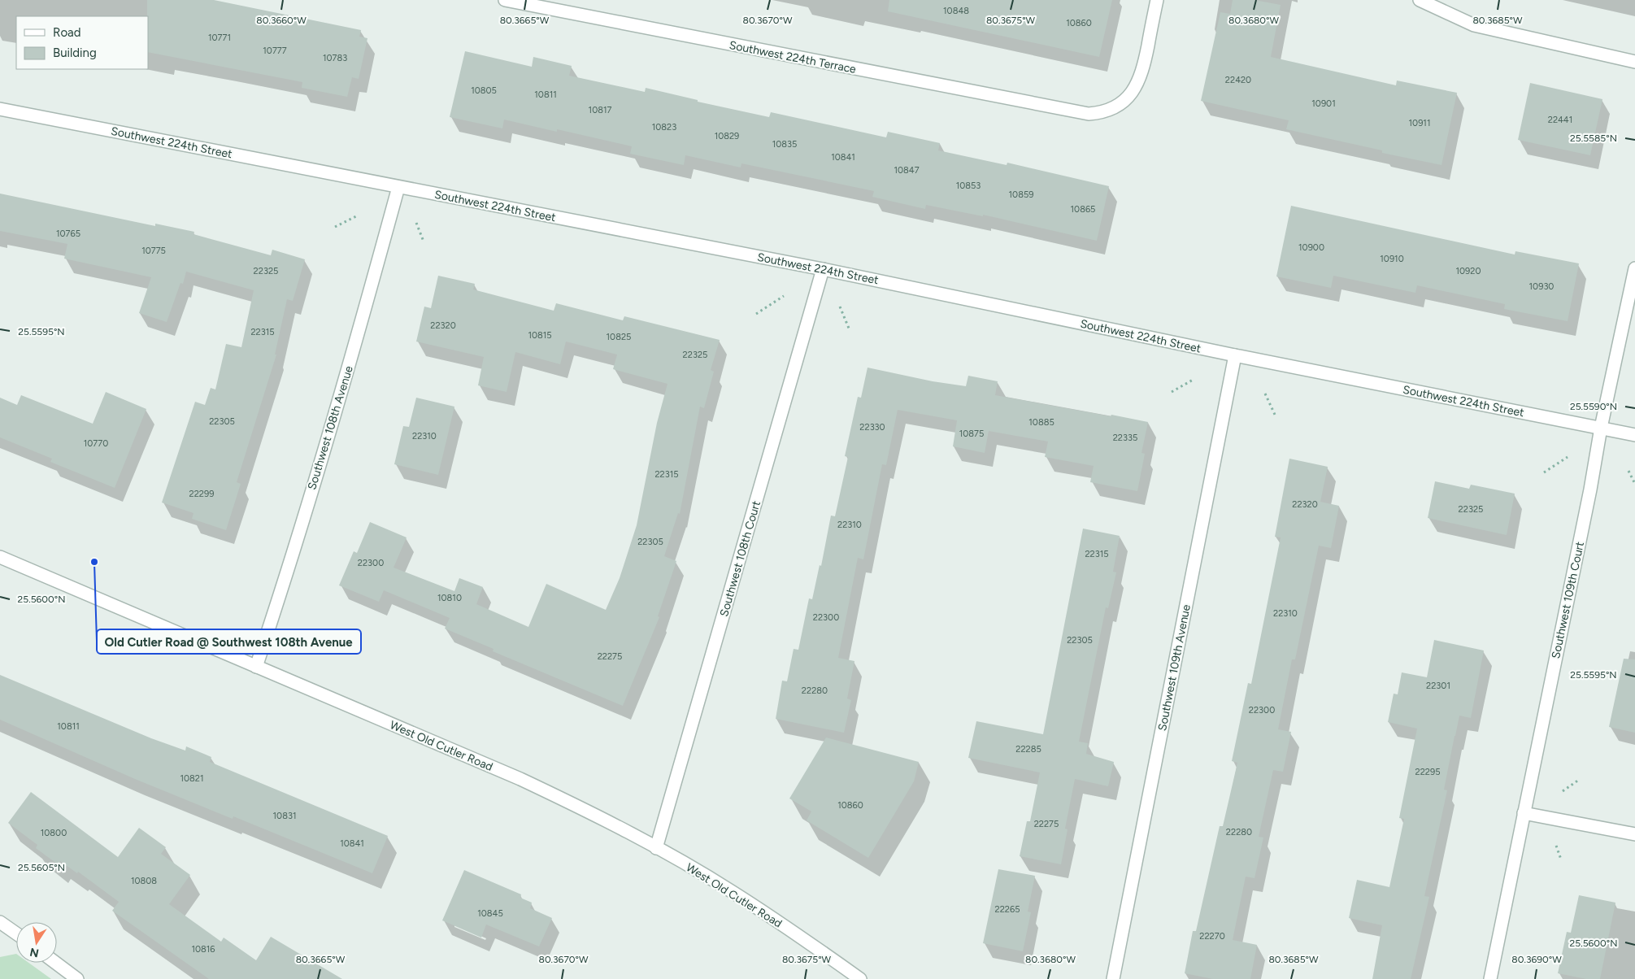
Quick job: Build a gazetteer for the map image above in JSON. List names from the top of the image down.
{
  "streets": {
    "street": [
      "Southwest 224th Terrace",
      "Southwest 224th Street",
      "Southwest 108th Avenue",
      "Southwest 108th Court",
      "Southwest 109th Court",
      "Southwest 109th Avenue",
      "West Old Cutler Road"
    ]
  },
  "crossings": [
    ["Southwest 224th Street", "Southwest 108th Avenue"],
    ["Southwest 224th Street", "Southwest 108th Court"],
    ["Southwest 224th Street", "Southwest 109th Court"],
    ["Southwest 224th Street", "Southwest 109th Avenue"],
    ["Southwest 108th Avenue", "West Old Cutler Road"],
    ["Southwest 108th Court", "West Old Cutler Road"]
  ],
  "places": ["Old Cutler Road @ Southwest 108th Avenue"],
  "house_numbers": [
    "10848",
    "10860",
    "10771",
    "10777",
    "10783",
    "22420",
    "10805",
    "10811",
    "10901",
    "10817",
    "22441",
    "10911",
    "10823",
    "10829",
    "10835",
    "10841",
    "10847",
    "10853",
    "10859",
    "10865",
    "10765",
    "10900",
    "10775",
    "10910",
    "22325",
    "10920",
    "10930",
    "22320",
    "22315",
    "10815",
    "10825",
    "22325",
    "22305",
    "10885",
    "22330",
    "10875",
    "22310",
    "22335",
    "10770",
    "22315",
    "22299",
    "22320",
    "22325",
    "22310",
    "22305",
    "22315",
    "22300",
    "10810",
    "22310",
    "22300",
    "22305",
    "22275",
    "22301",
    "22280",
    "22300",
    "10811",
    "22285",
    "22295",
    "10821",
    "10860",
    "10831",
    "22275",
    "22280",
    "10800",
    "10841",
    "10808",
    "22265",
    "10845",
    "22270",
    "10816"
  ],
  "legend": ["Road", "Building"],
  "north": "bottom",
  "coordinates": [
    "80.3660°W",
    "80.3665°W",
    "80.3670°W",
    "80.3675°W",
    "80.3680°W",
    "80.3685°W",
    "25.5585°N",
    "25.5595°N",
    "25.5590°N",
    "25.5600°N",
    "25.5605°N",
    "80.3690°W"
  ]
}
